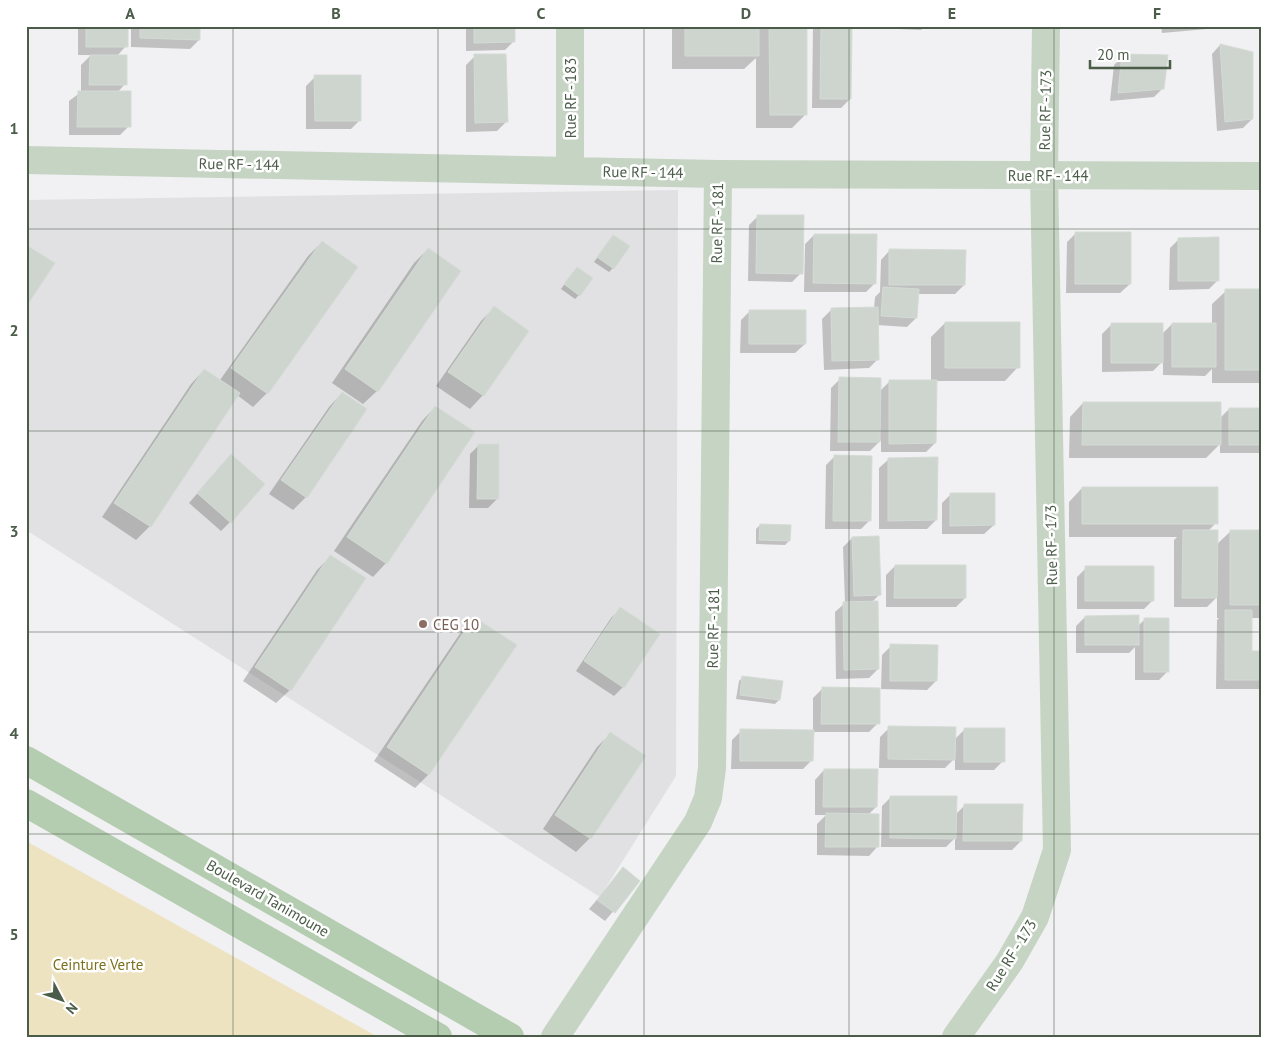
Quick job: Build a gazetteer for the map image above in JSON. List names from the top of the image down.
{
  "streets": {
    "main road": ["Boulevard Tanimoune"],
    "street": [
      "Rue RF - 183",
      "Rue RF - 173",
      "Rue RF - 144",
      "Rue RF - 181"
    ]
  },
  "crossings": [
    ["Rue RF - 183", "Rue RF - 144"],
    ["Rue RF - 173", "Rue RF - 144"],
    ["Rue RF - 144", "Rue RF - 181"]
  ],
  "parks": ["Ceinture Verte"],
  "places": ["CEG 10"],
  "scale_bar": "20 m",
  "north": "bottom right",
  "grid": {
    "columns": [
      "A",
      "B",
      "C",
      "D",
      "E",
      "F"
    ],
    "rows": [
      "1",
      "2",
      "3",
      "4",
      "5"
    ]
  }
}
